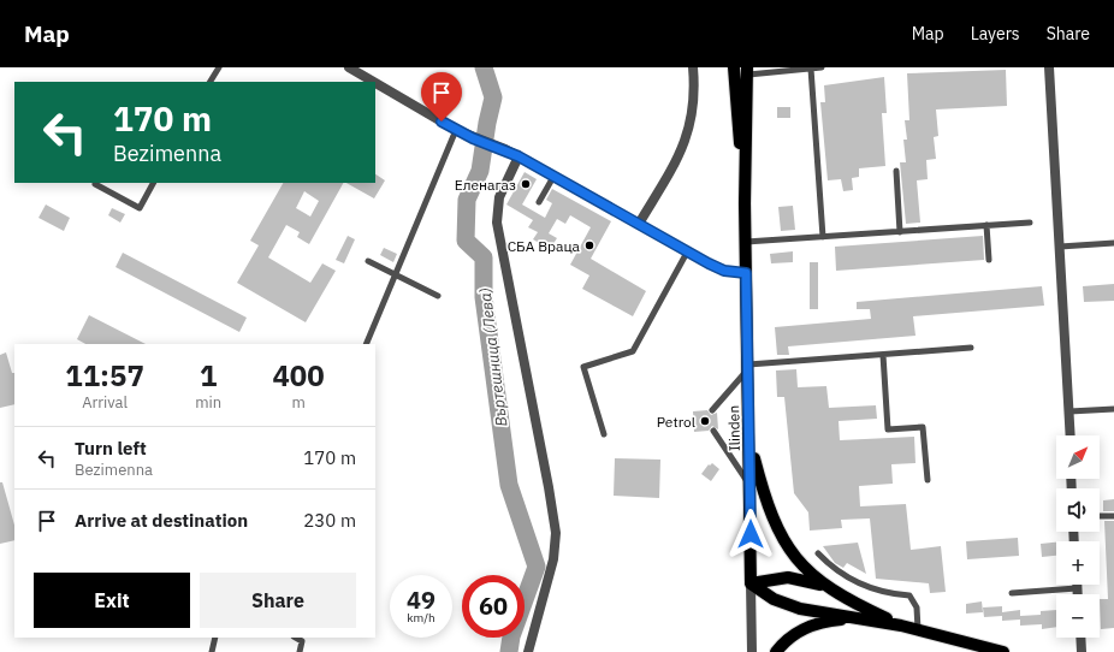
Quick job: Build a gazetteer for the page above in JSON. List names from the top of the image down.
{
  "streets": {
    "main road": ["Ilinden"]
  },
  "water": ["Въртешница (Лева)"],
  "places": ["Еленагаз", "СБА Враца", "Petrol"],
  "north": "top right",
  "page": {
    "header": "Map",
    "nav": ["Map", "Layers", "Share"],
    "turn": ["170 m", "Bezimenna"],
    "eta": [
      "11:57",
      "Arrival",
      "1",
      "min",
      "400",
      "m"
    ],
    "list": [
      {
        "name": "Turn left",
        "note": "Bezimenna",
        "value": "170 m"
      },
      {
        "name": "Arrive at destination",
        "value": "230 m"
      }
    ],
    "map_buttons": ["+", "−"],
    "buttons": ["Exit", "Share"],
    "speed": "49 km/h",
    "limit": "60"
  }
}
